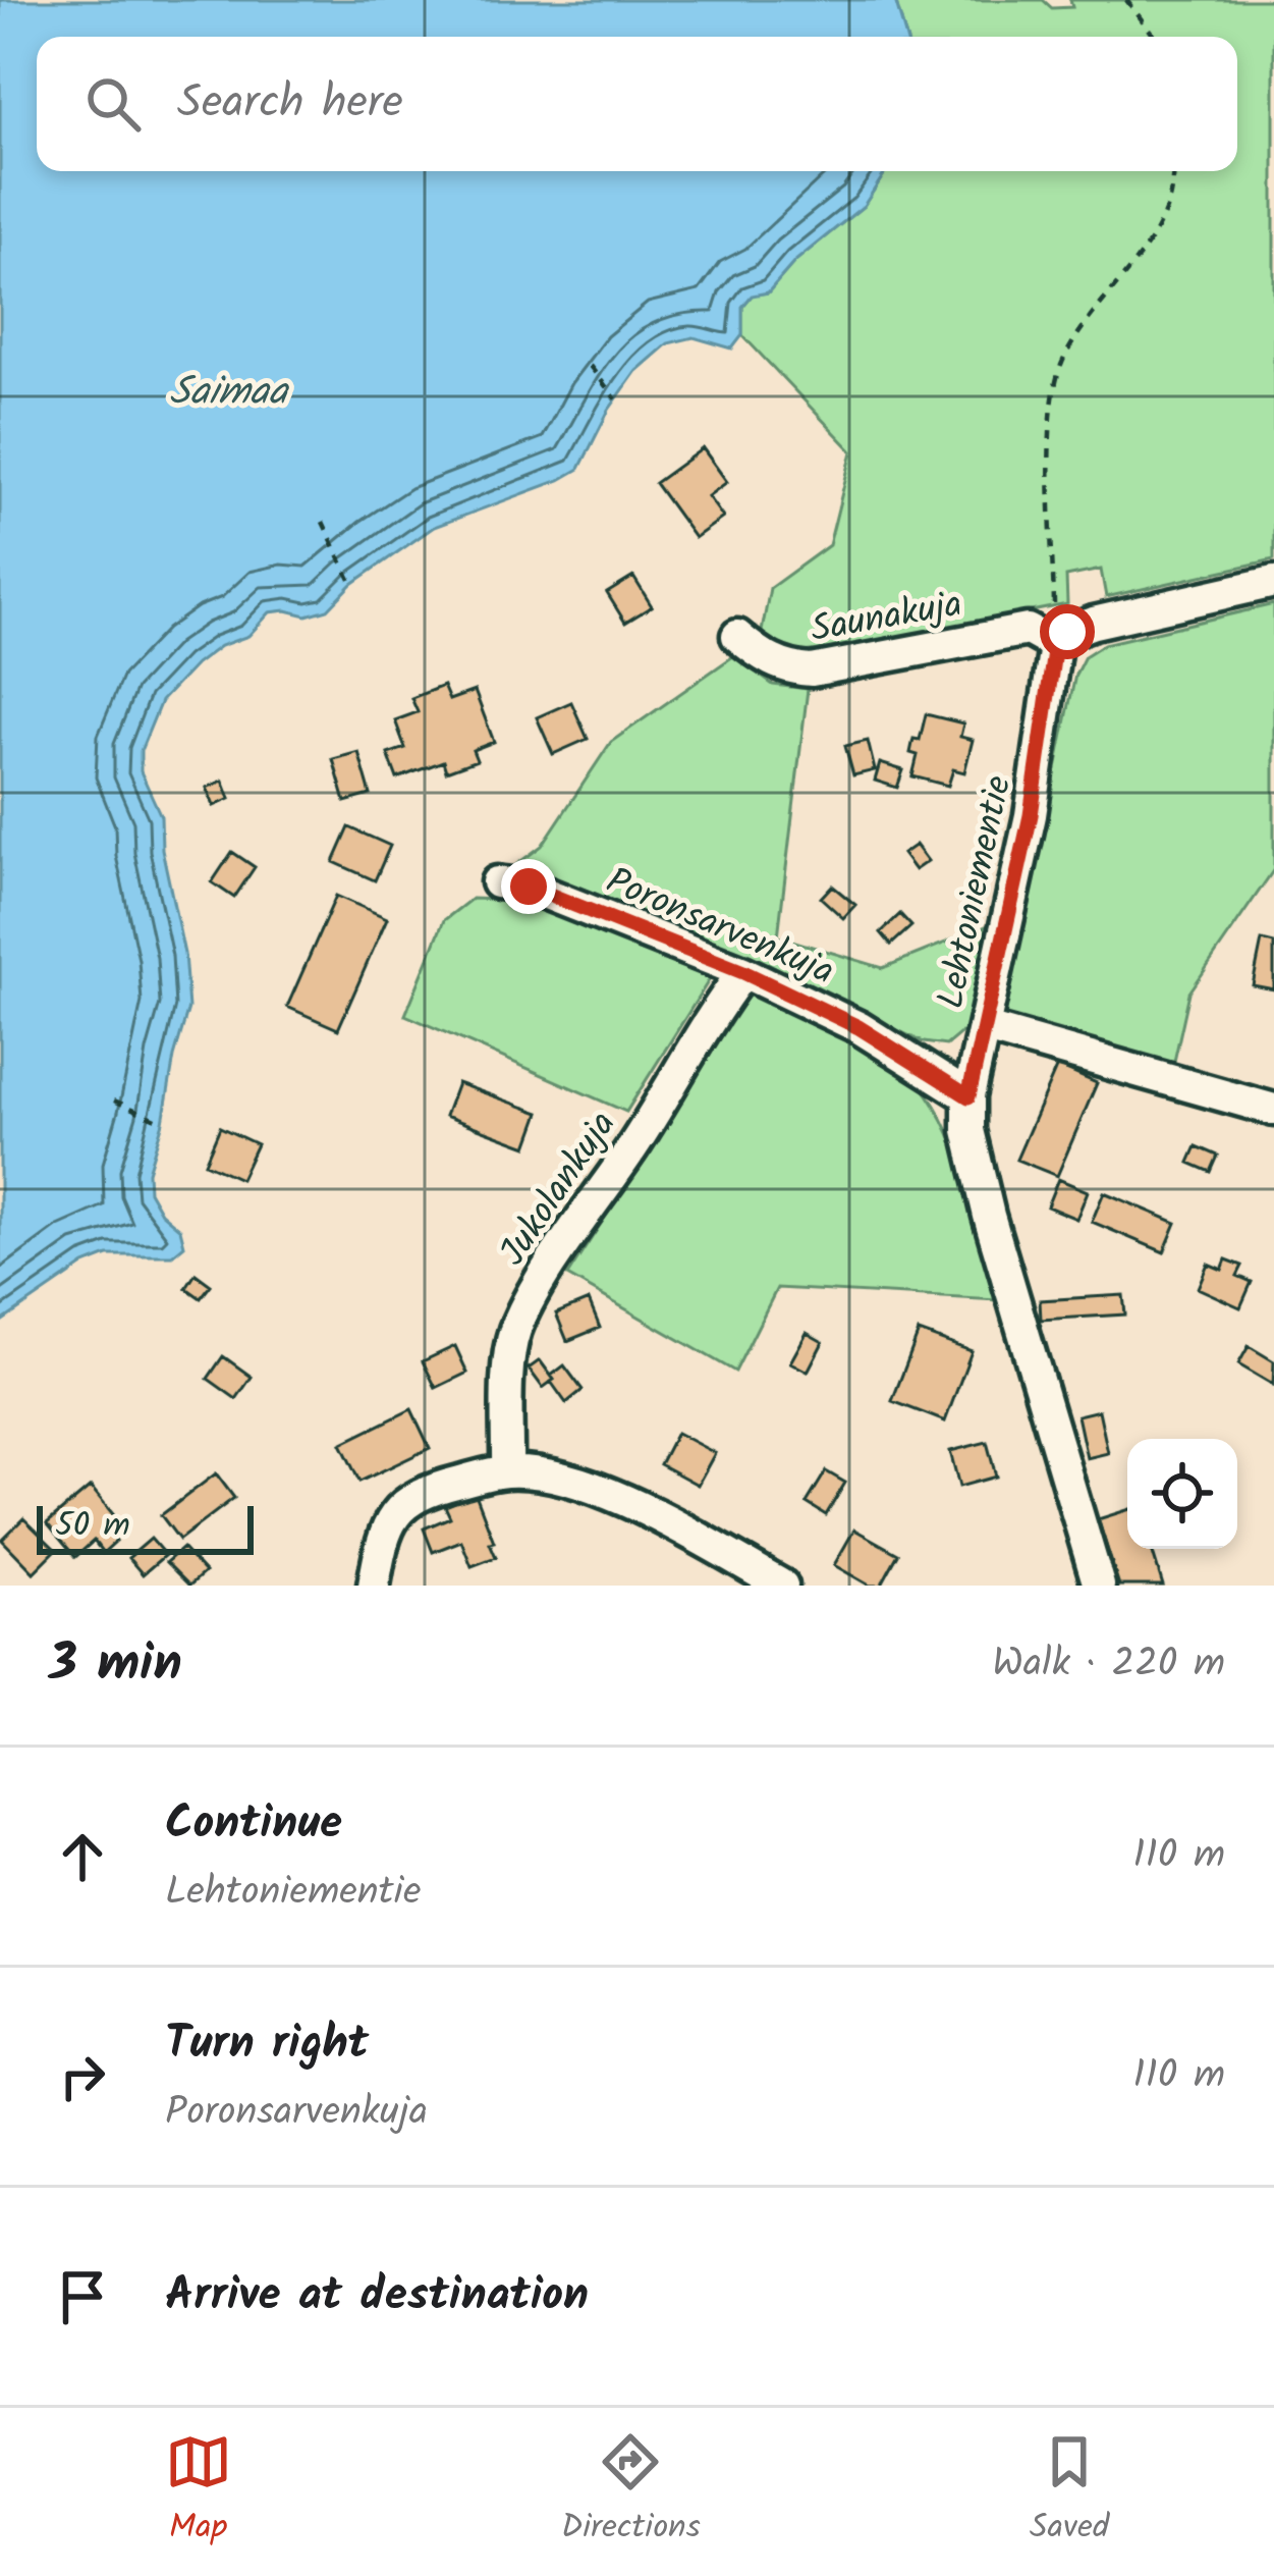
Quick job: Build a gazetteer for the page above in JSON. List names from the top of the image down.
{
  "streets": {
    "street": [
      "Saunakuja",
      "Lehtoniementie",
      "Poronsarvenkuja",
      "Jukolankuja"
    ]
  },
  "crossings": [
    ["Saunakuja", "Lehtoniementie"],
    ["Lehtoniementie", "Poronsarvenkuja"],
    ["Poronsarvenkuja", "Jukolankuja"]
  ],
  "water": ["Saimaa"],
  "scale_bar": "50 m",
  "page": {
    "search": "Search here",
    "scale": "50 m",
    "heading": ["3 min", "Walk · 220 m"],
    "list": [
      ["Continue", "Lehtoniementie", "110 m"],
      ["Turn right", "Poronsarvenkuja", "110 m"],
      "Arrive at destination"
    ],
    "nav": ["Map", "Directions", "Saved"]
  }
}
